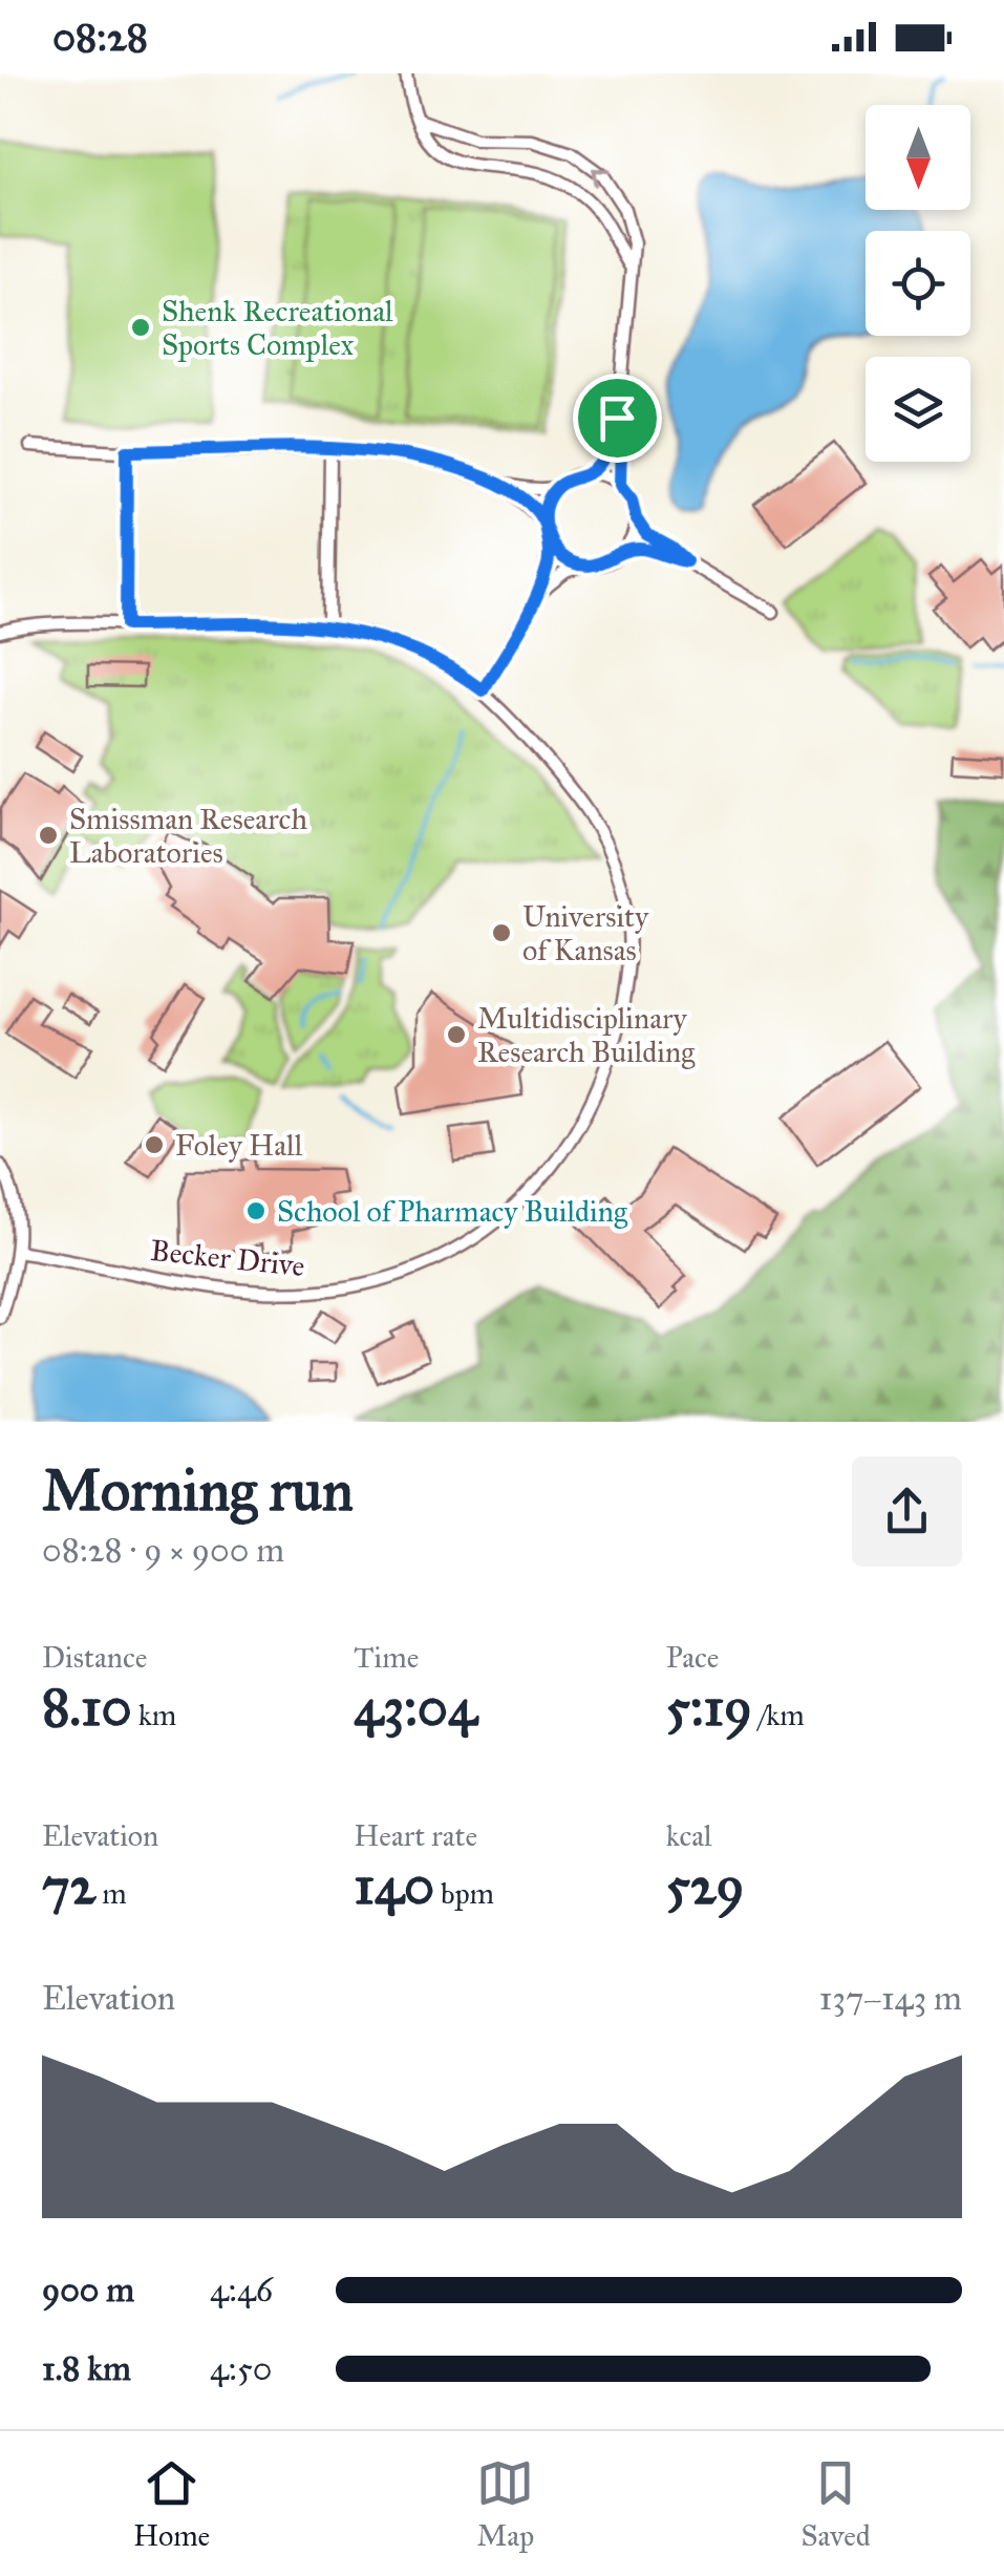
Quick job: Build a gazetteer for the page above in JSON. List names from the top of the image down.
{
  "streets": {
    "street": ["Becker Drive"]
  },
  "places": [
    "Shenk Recreational Sports Complex",
    "Smissman Research Laboratories",
    "University of Kansas",
    "Multidisciplinary Research Building",
    "Foley Hall",
    "School of Pharmacy Building"
  ],
  "north": "bottom",
  "page": {
    "status": "08:28",
    "heading": ["Morning run", "08:28 · 9 × 900 m"],
    "stats": [
      ["Distance", "8.10 km"],
      ["Time", "43:04"],
      ["Pace", "5:19 /km"],
      ["Elevation", "72 m"],
      ["Heart rate", "140 bpm"],
      ["kcal", "529"]
    ],
    "chart": ["Elevation", "137–143 m"],
    "list": [
      {
        "name": "900 m",
        "note": "4:46"
      },
      {
        "name": "1.8 km",
        "note": "4:50"
      }
    ],
    "tabs": ["Home", "Map", "Saved"]
  }
}
